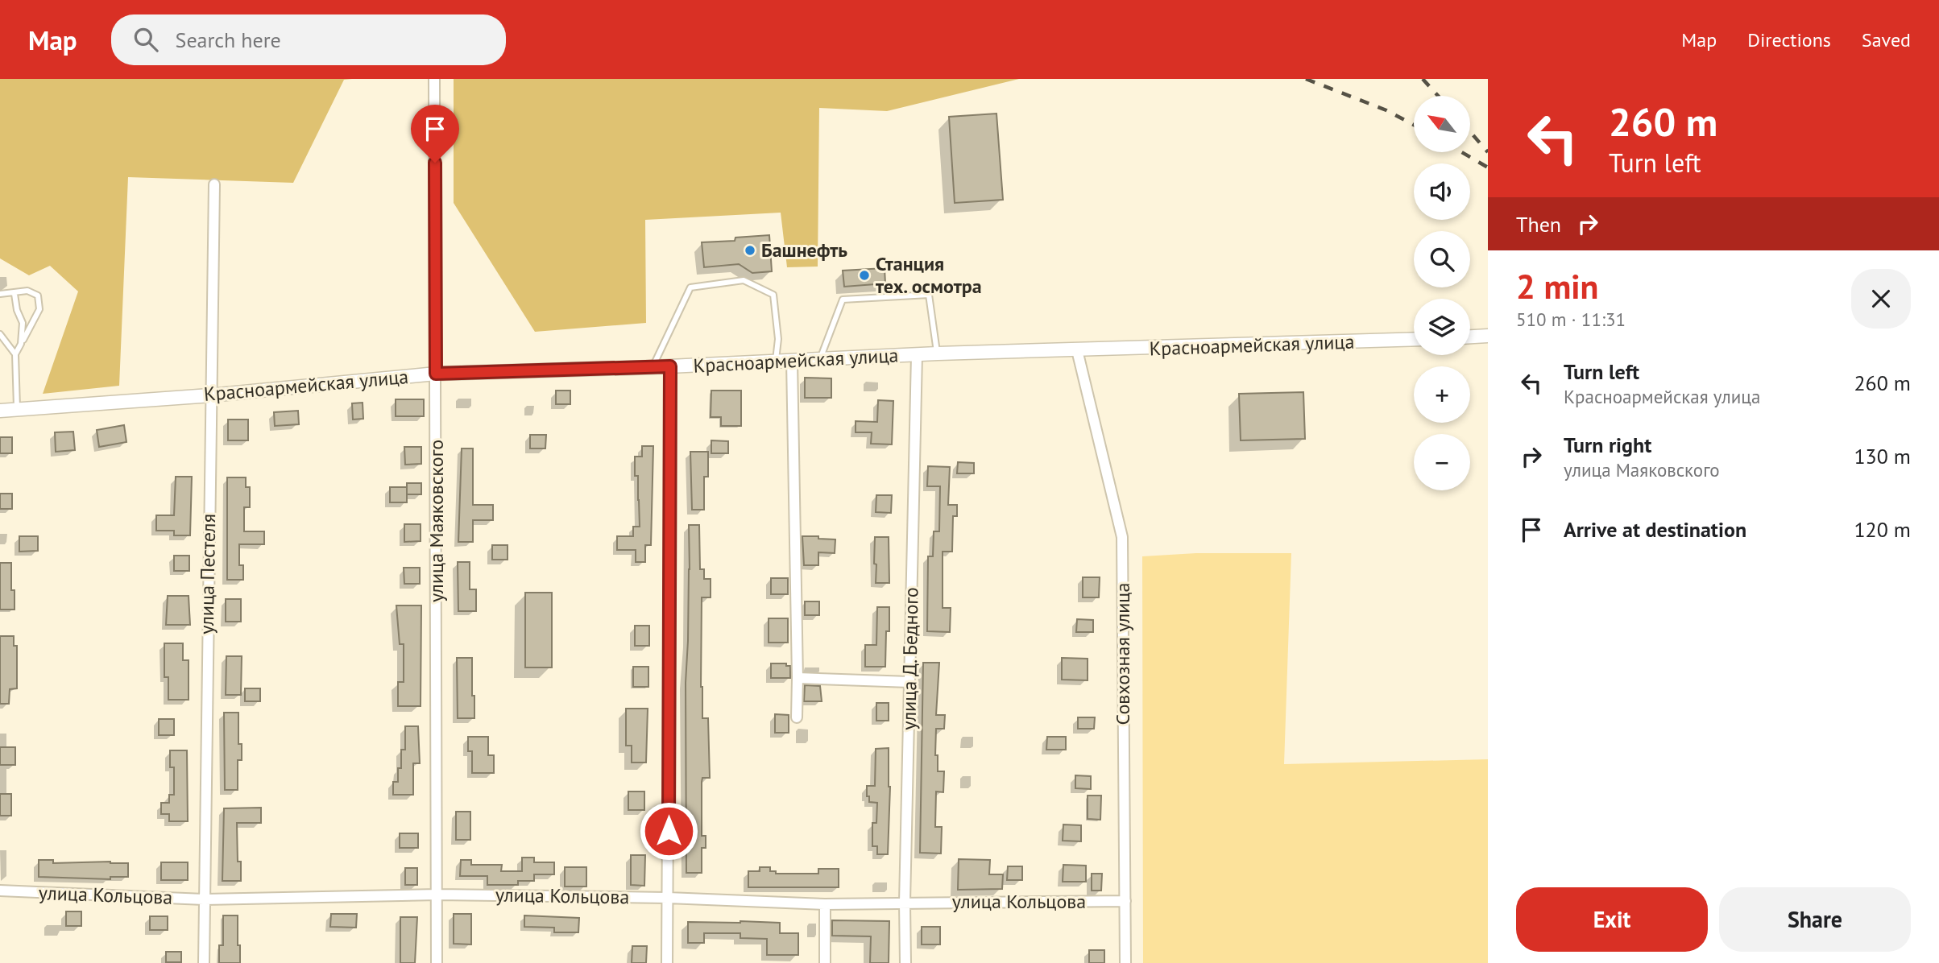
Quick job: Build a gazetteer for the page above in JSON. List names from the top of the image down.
{
  "streets": {
    "main road": ["Красноармейская улица"],
    "street": [
      "улица Маяковского",
      "улица Пестеля",
      "Совхозная улица",
      "улица Д. Бедного",
      "улица Кольцова"
    ]
  },
  "crossings": [
    ["Красноармейская улица", "улица Маяковского"],
    ["Красноармейская улица", "улица Пестеля"],
    ["Красноармейская улица", "Совхозная улица"],
    ["Красноармейская улица", "улица Д. Бедного"],
    ["улица Маяковского", "улица Кольцова"],
    ["улица Пестеля", "улица Кольцова"],
    ["Совхозная улица", "улица Кольцова"],
    ["улица Д. Бедного", "улица Кольцова"]
  ],
  "places": ["Башнефть", "Станция тех. осмотра"],
  "north": "top left",
  "page": {
    "header": "Map",
    "search": "Search here",
    "nav": ["Map", "Directions", "Saved"],
    "turn": ["260 m", "Turn left"],
    "map_buttons": ["+", "−"],
    "then": "Then",
    "heading": ["2 min", "510 m · 11:31"],
    "list": [
      {
        "name": "Turn left",
        "note": "Красноармейская улица",
        "value": "260 m"
      },
      {
        "name": "Turn right",
        "note": "улица Маяковского",
        "value": "130 m"
      },
      {
        "name": "Arrive at destination",
        "value": "120 m"
      }
    ],
    "buttons": ["Exit", "Share"]
  }
}
